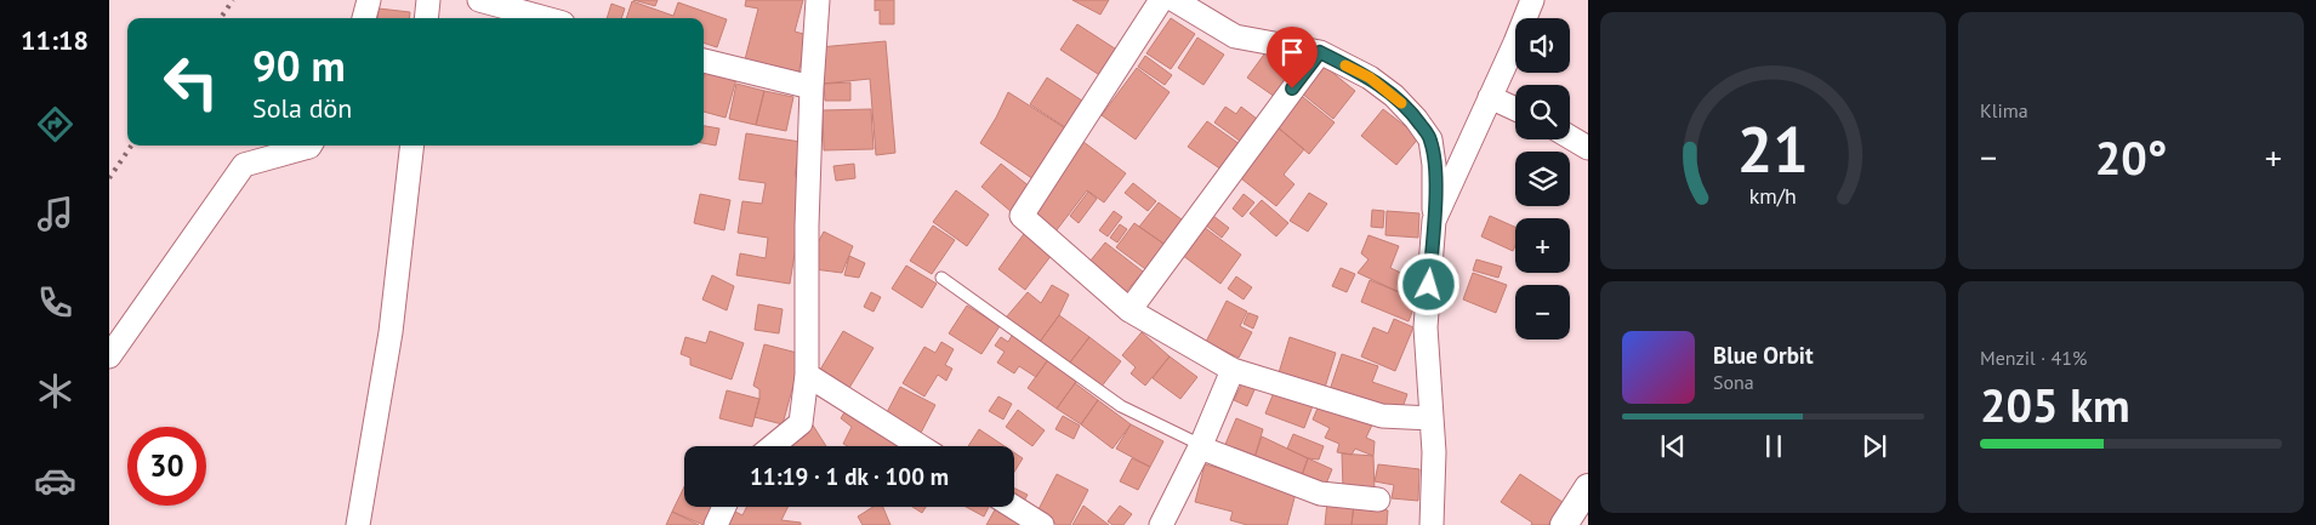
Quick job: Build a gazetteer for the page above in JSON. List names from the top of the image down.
{
  "page": {
    "tabs": "11:18",
    "tile": [
      "Klima",
      ["Menzil · 41%", "205 km"]
    ],
    "map_buttons": ["+", "−"],
    "turn": ["90 m", "Sola dön"],
    "heat": ["−", "20°", "+"],
    "song": ["Blue Orbit", "Sona"],
    "limit": "30",
    "trip": "11:19 · 1 dk · 100 m",
    "gauge": ["21", "km/h"]
  }
}
